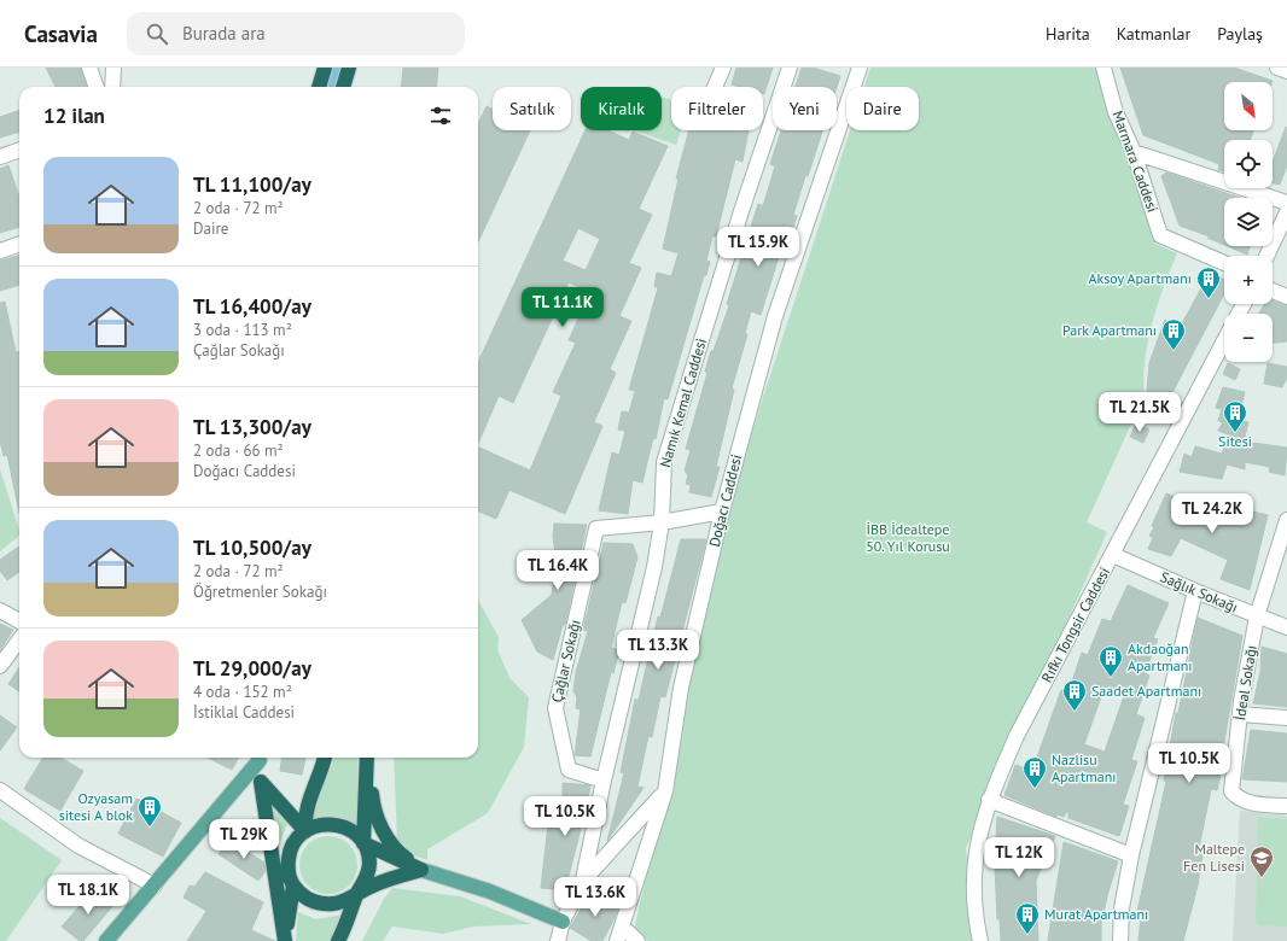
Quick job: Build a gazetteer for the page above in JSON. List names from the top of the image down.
{
  "streets": {
    "street": [
      "Marmara Caddesi",
      "Namık Kemal Caddesi",
      "Doğacı Caddesi",
      "Sağlık Sokağı",
      "Rıfkı Tongsir Caddesi",
      "Çağlar Sokağı",
      "İdeal Sokağı"
    ]
  },
  "crossings": [
    ["Namık Kemal Caddesi", "Çağlar Sokağı"],
    ["Doğacı Caddesi", "Çağlar Sokağı"],
    ["Sağlık Sokağı", "Rıfkı Tongsir Caddesi"],
    ["Sağlık Sokağı", "İdeal Sokağı"]
  ],
  "parks": ["İBB İdealtepe 50. Yıl Korusu"],
  "places": {
    "building": [
      "Aksoy Apartmanı",
      "Park Apartmanı",
      "Sitesi",
      "Akdaoğan Apartmanı",
      "Saadet Apartmanı",
      "Nazlisu Apartmanı",
      "Ozyasam sitesi A blok",
      "Murat Apartmanı"
    ],
    "school or university": ["Maltepe Fen Lisesi"]
  },
  "north": "bottom right",
  "page": {
    "header": "Casavia",
    "search": "Burada ara",
    "nav": ["Harita", "Katmanlar", "Paylaş"],
    "map_buttons": ["+", "−"],
    "chip": [
      "Satılık",
      "Kiralık",
      "Filtreler",
      "Yeni",
      "Daire"
    ],
    "heading": "12 ilan",
    "list": [
      {
        "name": "TL 11,100/ay",
        "note": "2 oda · 72 m² · Daire"
      },
      {
        "name": "TL 16,400/ay",
        "note": "3 oda · 113 m² · Çağlar Sokağı"
      },
      {
        "name": "TL 13,300/ay",
        "note": "2 oda · 66 m² · Doğacı Caddesi"
      },
      {
        "name": "TL 10,500/ay",
        "note": "2 oda · 72 m² · Öğretmenler Sokağı"
      },
      {
        "name": "TL 29,000/ay",
        "note": "4 oda · 152 m² · İstiklal Caddesi"
      }
    ],
    "price": [
      "TL 15.9K",
      "TL 11.1K",
      "TL 21.5K",
      "TL 24.2K",
      "TL 16.4K",
      "TL 13.3K",
      "TL 10.5K",
      "TL 10.5K",
      "TL 29K",
      "TL 12K",
      "TL 18.1K",
      "TL 13.6K"
    ]
  }
}
